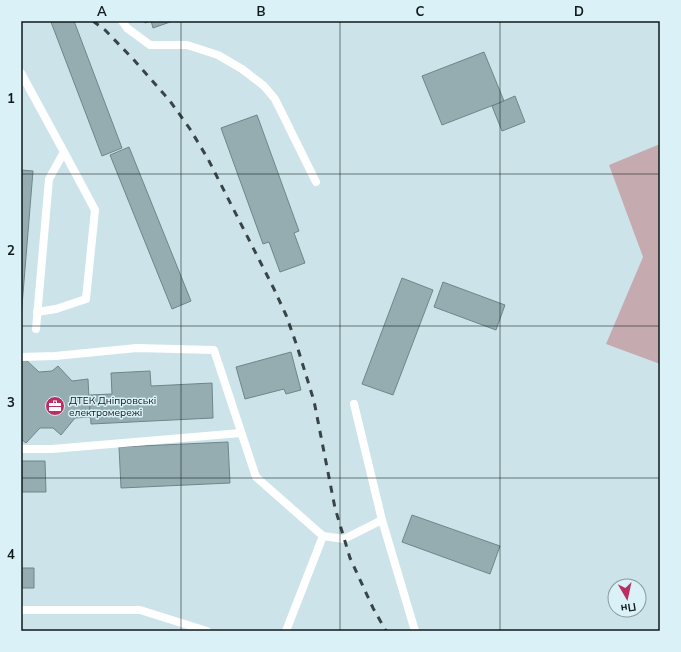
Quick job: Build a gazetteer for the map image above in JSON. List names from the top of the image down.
{
  "places": {
    "office": ["ДТЕК Дніпровські електромережі"]
  },
  "north": "bottom",
  "grid": {
    "columns": [
      "A",
      "B",
      "C",
      "D"
    ],
    "rows": [
      "1",
      "2",
      "3",
      "4"
    ]
  }
}
